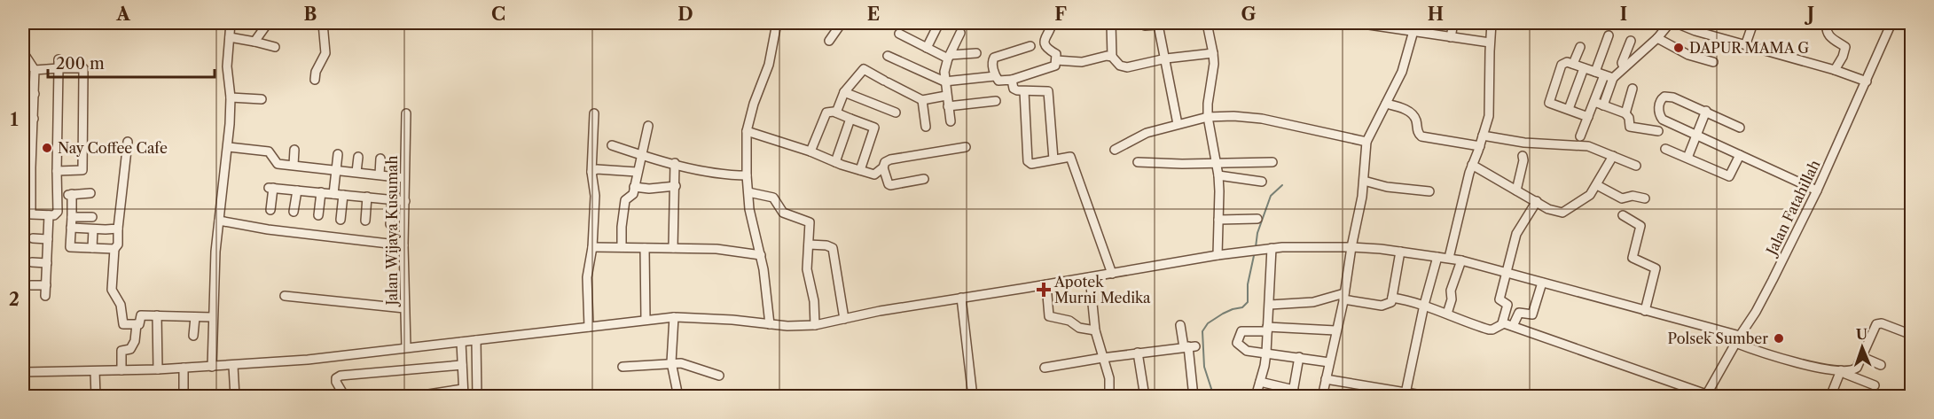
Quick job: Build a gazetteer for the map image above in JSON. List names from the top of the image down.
{
  "streets": {
    "street": ["Jalan Fatahillah", "Jalan Wijaya Kusumah"]
  },
  "places": {
    "other": ["DAPUR MAMA G", "Nay Coffee Cafe", "Polsek Sumber"],
    "health": ["Apotek Murni Medika"]
  },
  "scale_bar": "200 m",
  "north": "top",
  "grid": {
    "columns": [
      "A",
      "B",
      "C",
      "D",
      "E",
      "F",
      "G",
      "H",
      "I",
      "J"
    ],
    "rows": ["1", "2"]
  }
}
